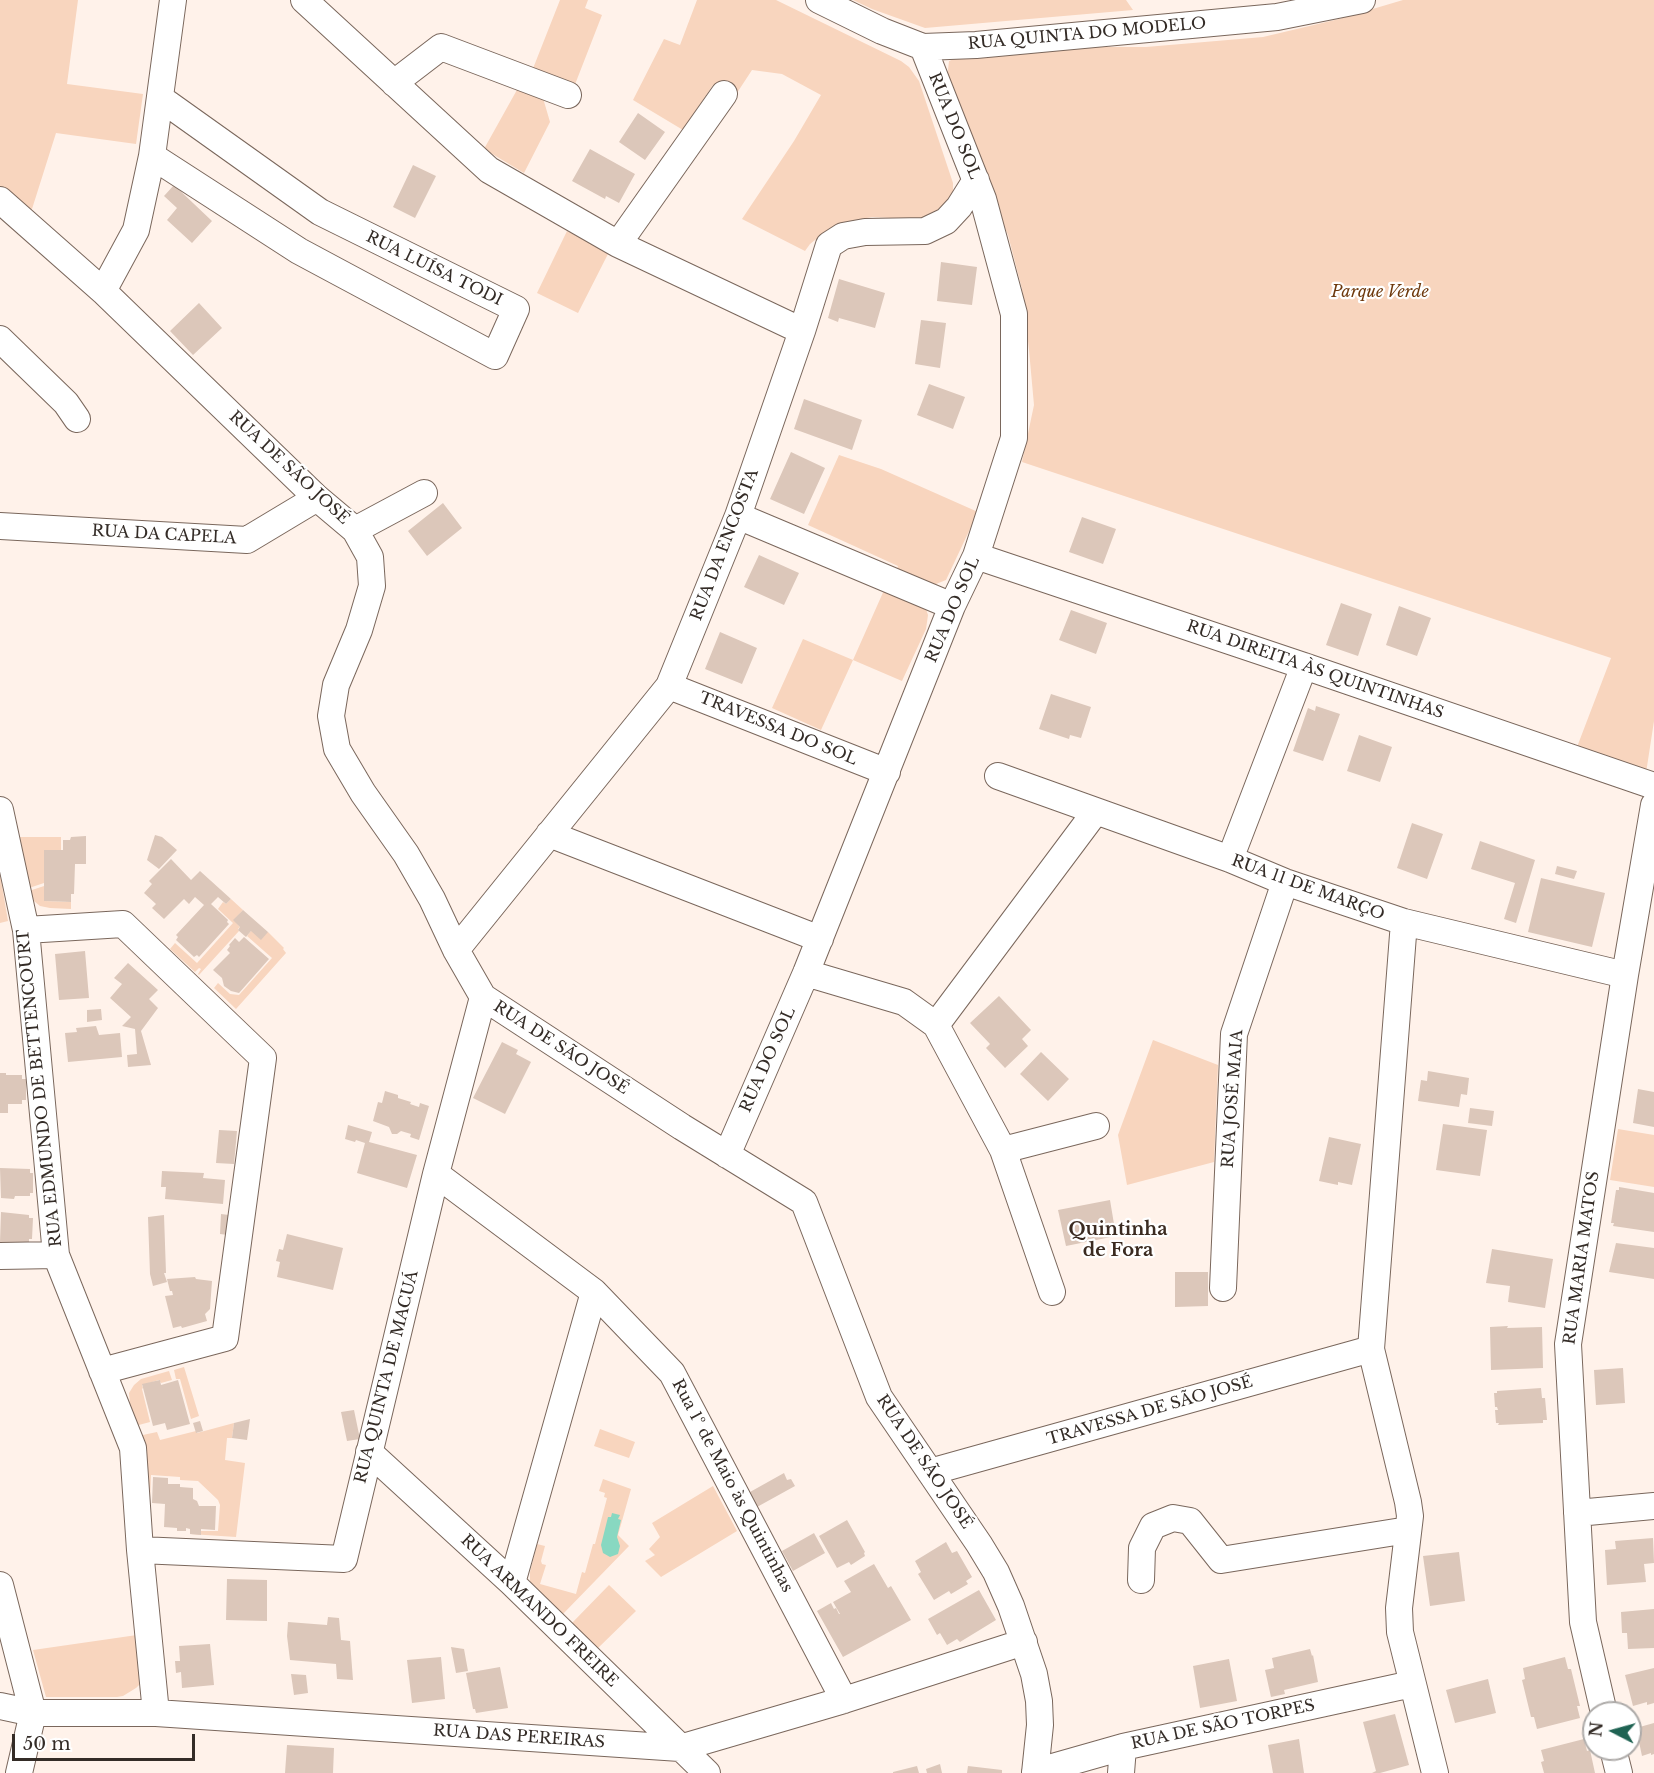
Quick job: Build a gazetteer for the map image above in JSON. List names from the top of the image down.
{
  "streets": {
    "street": [
      "RUA QUINTA DO MODELO",
      "RUA DO SOL",
      "RUA LUÍSA TODI",
      "RUA DE SÃO JOSÉ",
      "RUA DA CAPELA",
      "RUA DA ENCOSTA",
      "RUA DIREITA ÀS QUINTINHAS",
      "TRAVESSA DO SOL",
      "RUA 11 DE MARÇO",
      "RUA EDMUNDO DE BETTENCOURT",
      "RUA JOSÉ MAIA",
      "RUA MARIA MATOS",
      "RUA QUINTA DE MACUÁ",
      "TRAVESSA DE SÃO JOSÉ",
      "Rua 1º de Maio às Quintinhas",
      "RUA ARMANDO FREIRE",
      "RUA DE SÃO TORPES",
      "RUA DAS PEREIRAS"
    ]
  },
  "crossings": [
    ["RUA QUINTA DO MODELO", "RUA DO SOL"],
    ["RUA DO SOL", "RUA DE SÃO JOSÉ"],
    ["RUA DO SOL", "RUA DA ENCOSTA"],
    ["RUA DO SOL", "RUA DIREITA ÀS QUINTINHAS"],
    ["RUA DO SOL", "TRAVESSA DO SOL"],
    ["RUA DE SÃO JOSÉ", "RUA DA CAPELA"],
    ["RUA DE SÃO JOSÉ", "RUA DA ENCOSTA"],
    ["RUA DE SÃO JOSÉ", "RUA QUINTA DE MACUÁ"],
    ["RUA DE SÃO JOSÉ", "TRAVESSA DE SÃO JOSÉ"],
    ["RUA DE SÃO JOSÉ", "RUA DE SÃO TORPES"],
    ["RUA DE SÃO JOSÉ", "RUA DAS PEREIRAS"],
    ["RUA DA ENCOSTA", "TRAVESSA DO SOL"],
    ["RUA 11 DE MARÇO", "RUA JOSÉ MAIA"],
    ["RUA 11 DE MARÇO", "RUA MARIA MATOS"],
    ["RUA EDMUNDO DE BETTENCOURT", "RUA QUINTA DE MACUÁ"],
    ["RUA EDMUNDO DE BETTENCOURT", "RUA DAS PEREIRAS"],
    ["RUA QUINTA DE MACUÁ", "Rua 1º de Maio às Quintinhas"],
    ["RUA QUINTA DE MACUÁ", "RUA ARMANDO FREIRE"],
    ["Rua 1º de Maio às Quintinhas", "RUA DAS PEREIRAS"],
    ["RUA ARMANDO FREIRE", "RUA DAS PEREIRAS"]
  ],
  "districts": ["Quintinha de Fora"],
  "parks": ["Parque Verde"],
  "scale_bar": "50 m",
  "north": "left"
}
